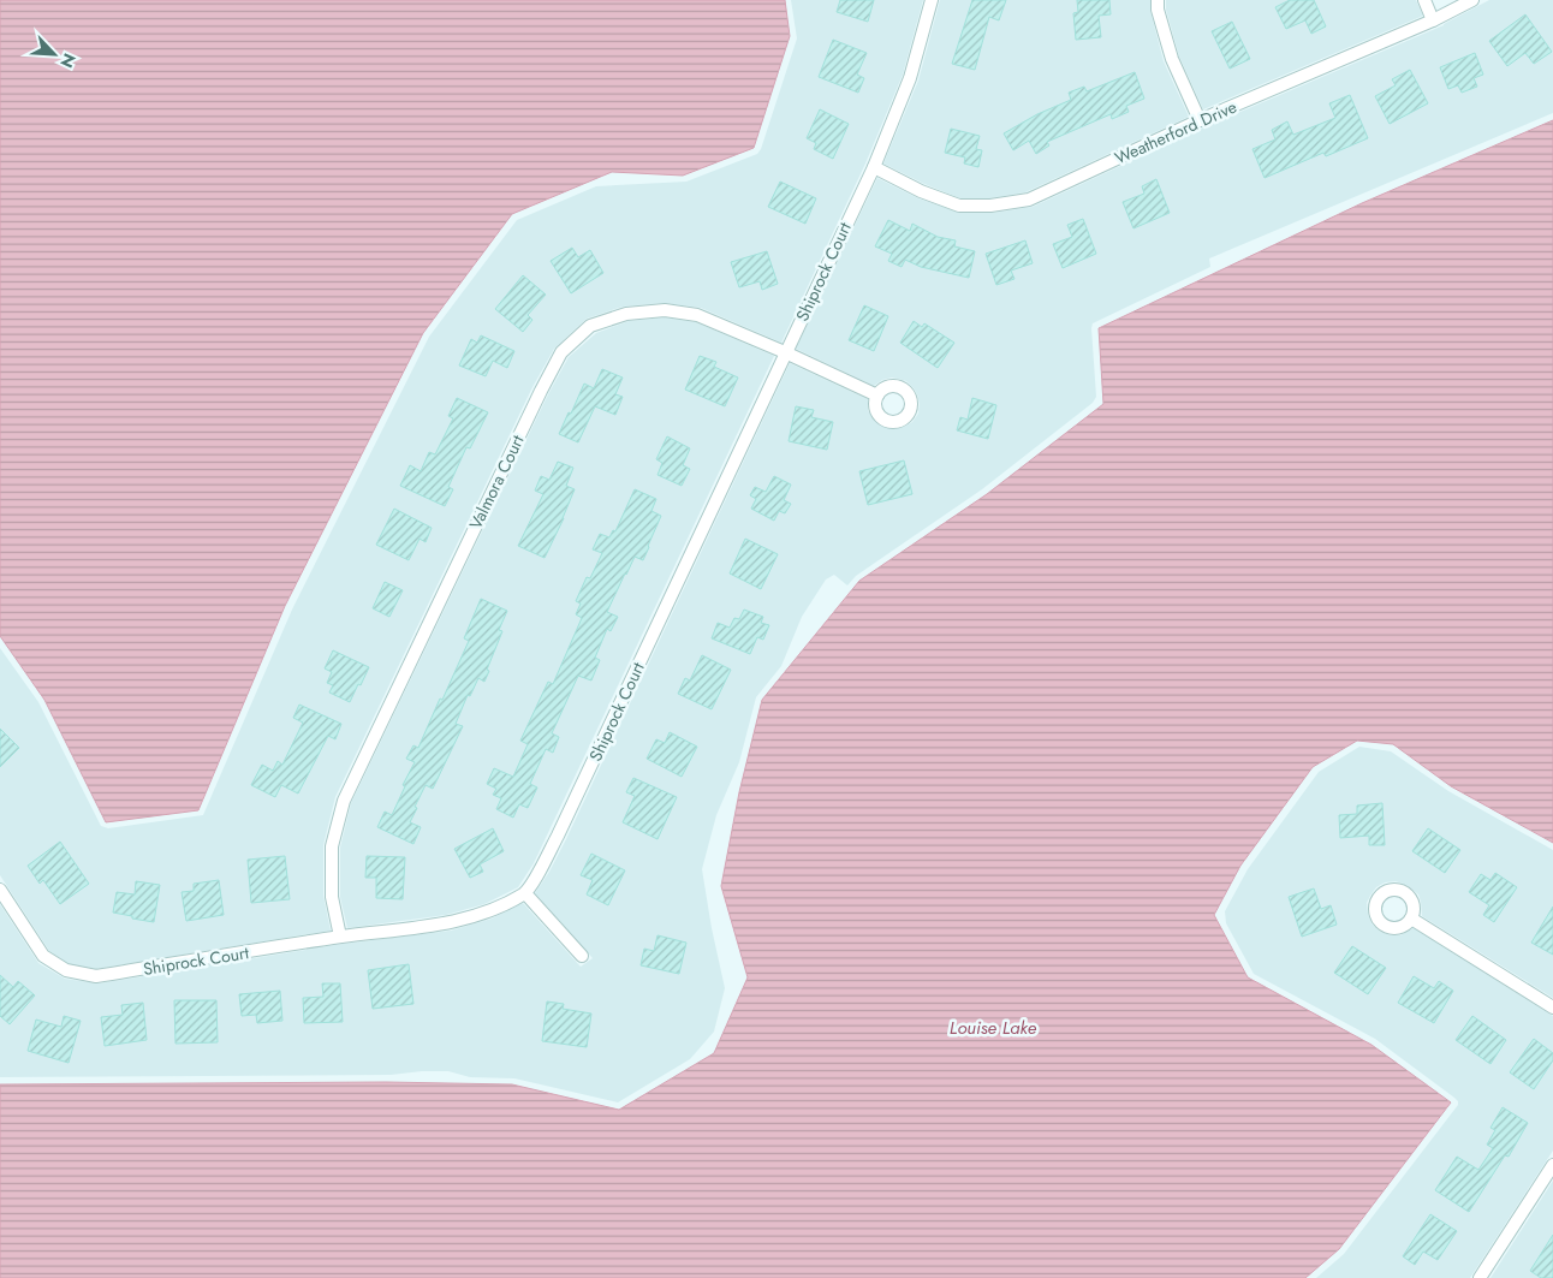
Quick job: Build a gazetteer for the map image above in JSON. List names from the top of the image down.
{
  "streets": {
    "street": ["Weatherford Drive", "Shiprock Court", "Valmora Court"]
  },
  "crossings": [
    ["Weatherford Drive", "Shiprock Court"],
    ["Shiprock Court", "Valmora Court"]
  ],
  "water": ["Louise Lake"],
  "north": "bottom right"
}
